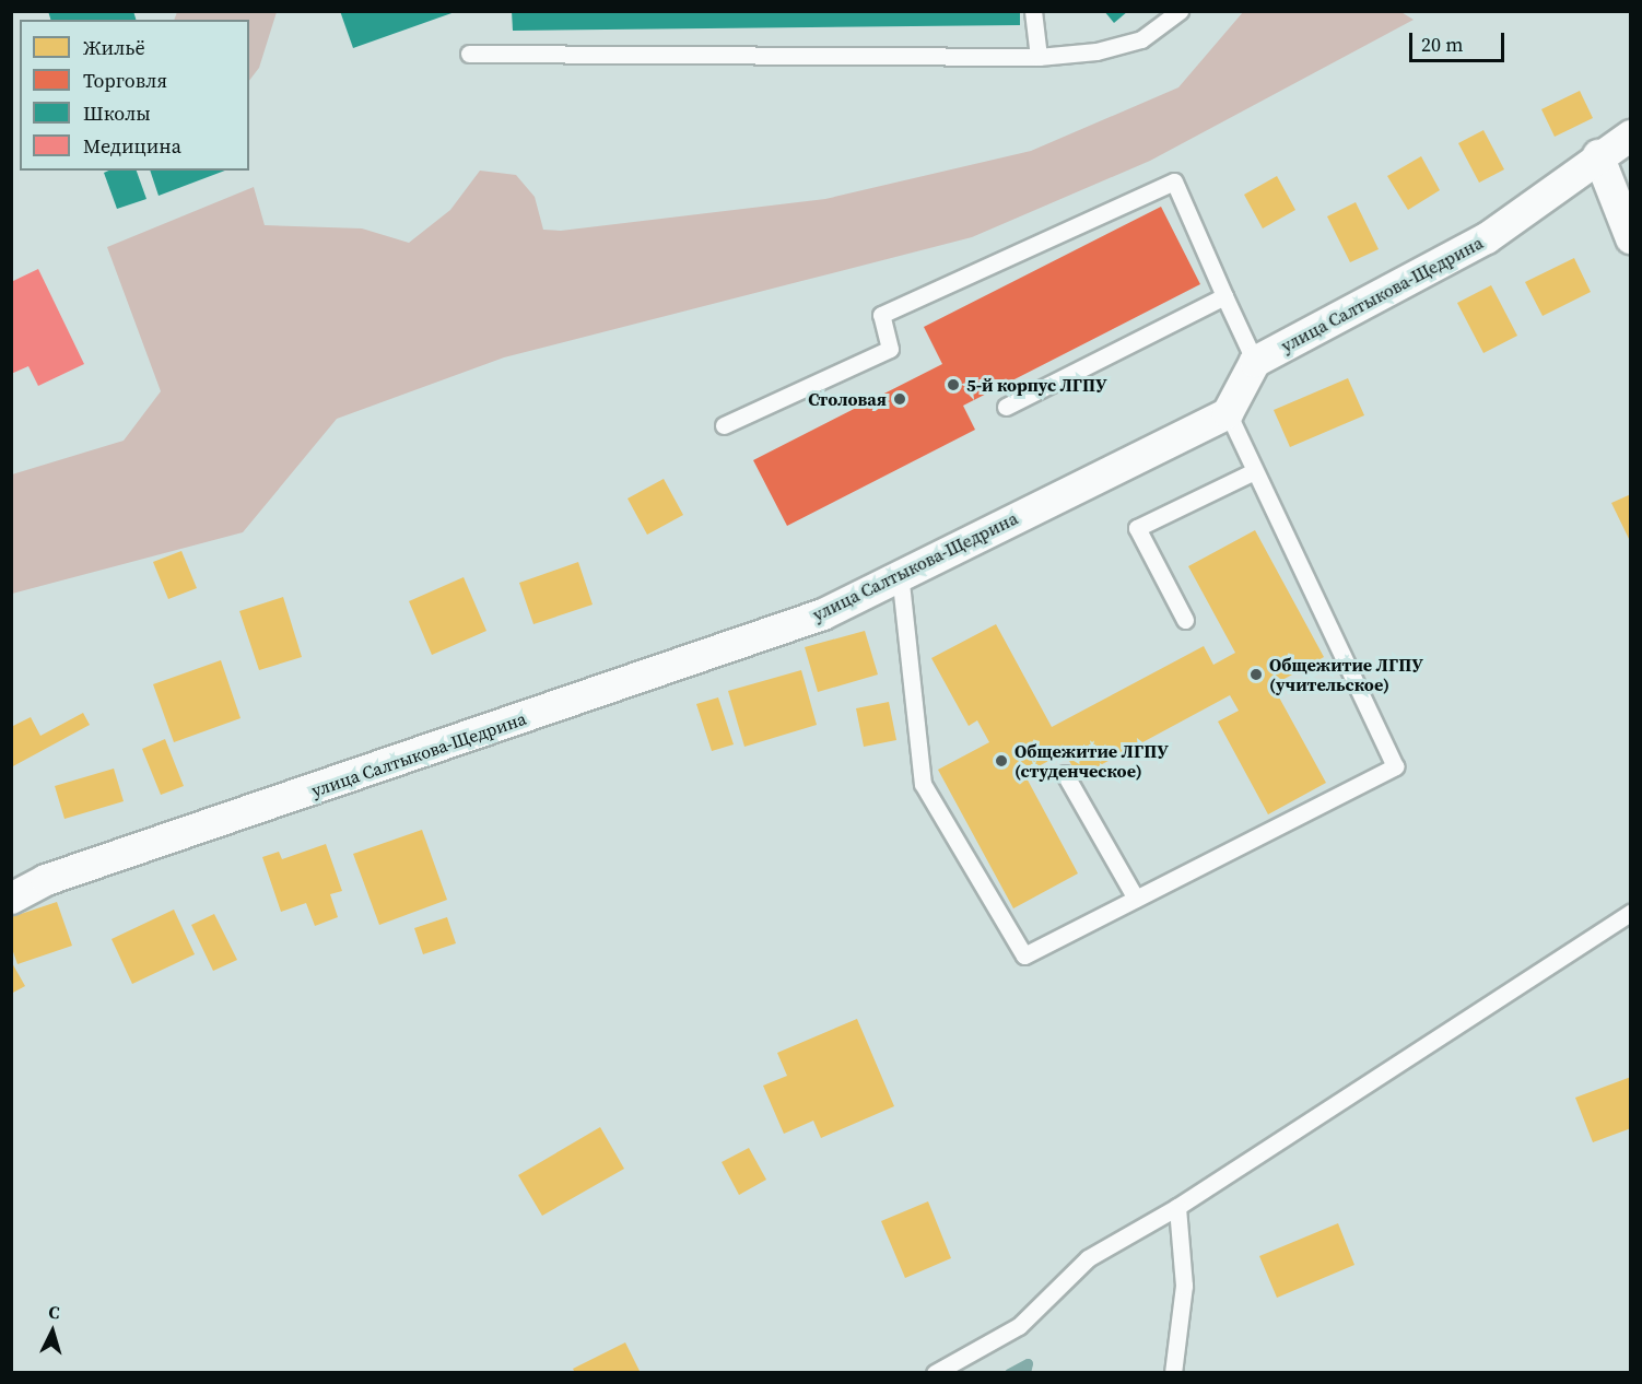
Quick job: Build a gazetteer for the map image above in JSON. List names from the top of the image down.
{
  "streets": {
    "street": ["улица Салтыкова-Щедрина"]
  },
  "places": [
    "5-й корпус ЛГПУ",
    "Столовая",
    "Общежитие ЛГПУ (учительское)",
    "Общежитие ЛГПУ (студенческое)"
  ],
  "legend": [
    "Жильё",
    "Торговля",
    "Школы",
    "Медицина"
  ],
  "scale_bar": "20 m",
  "north": "top"
}
